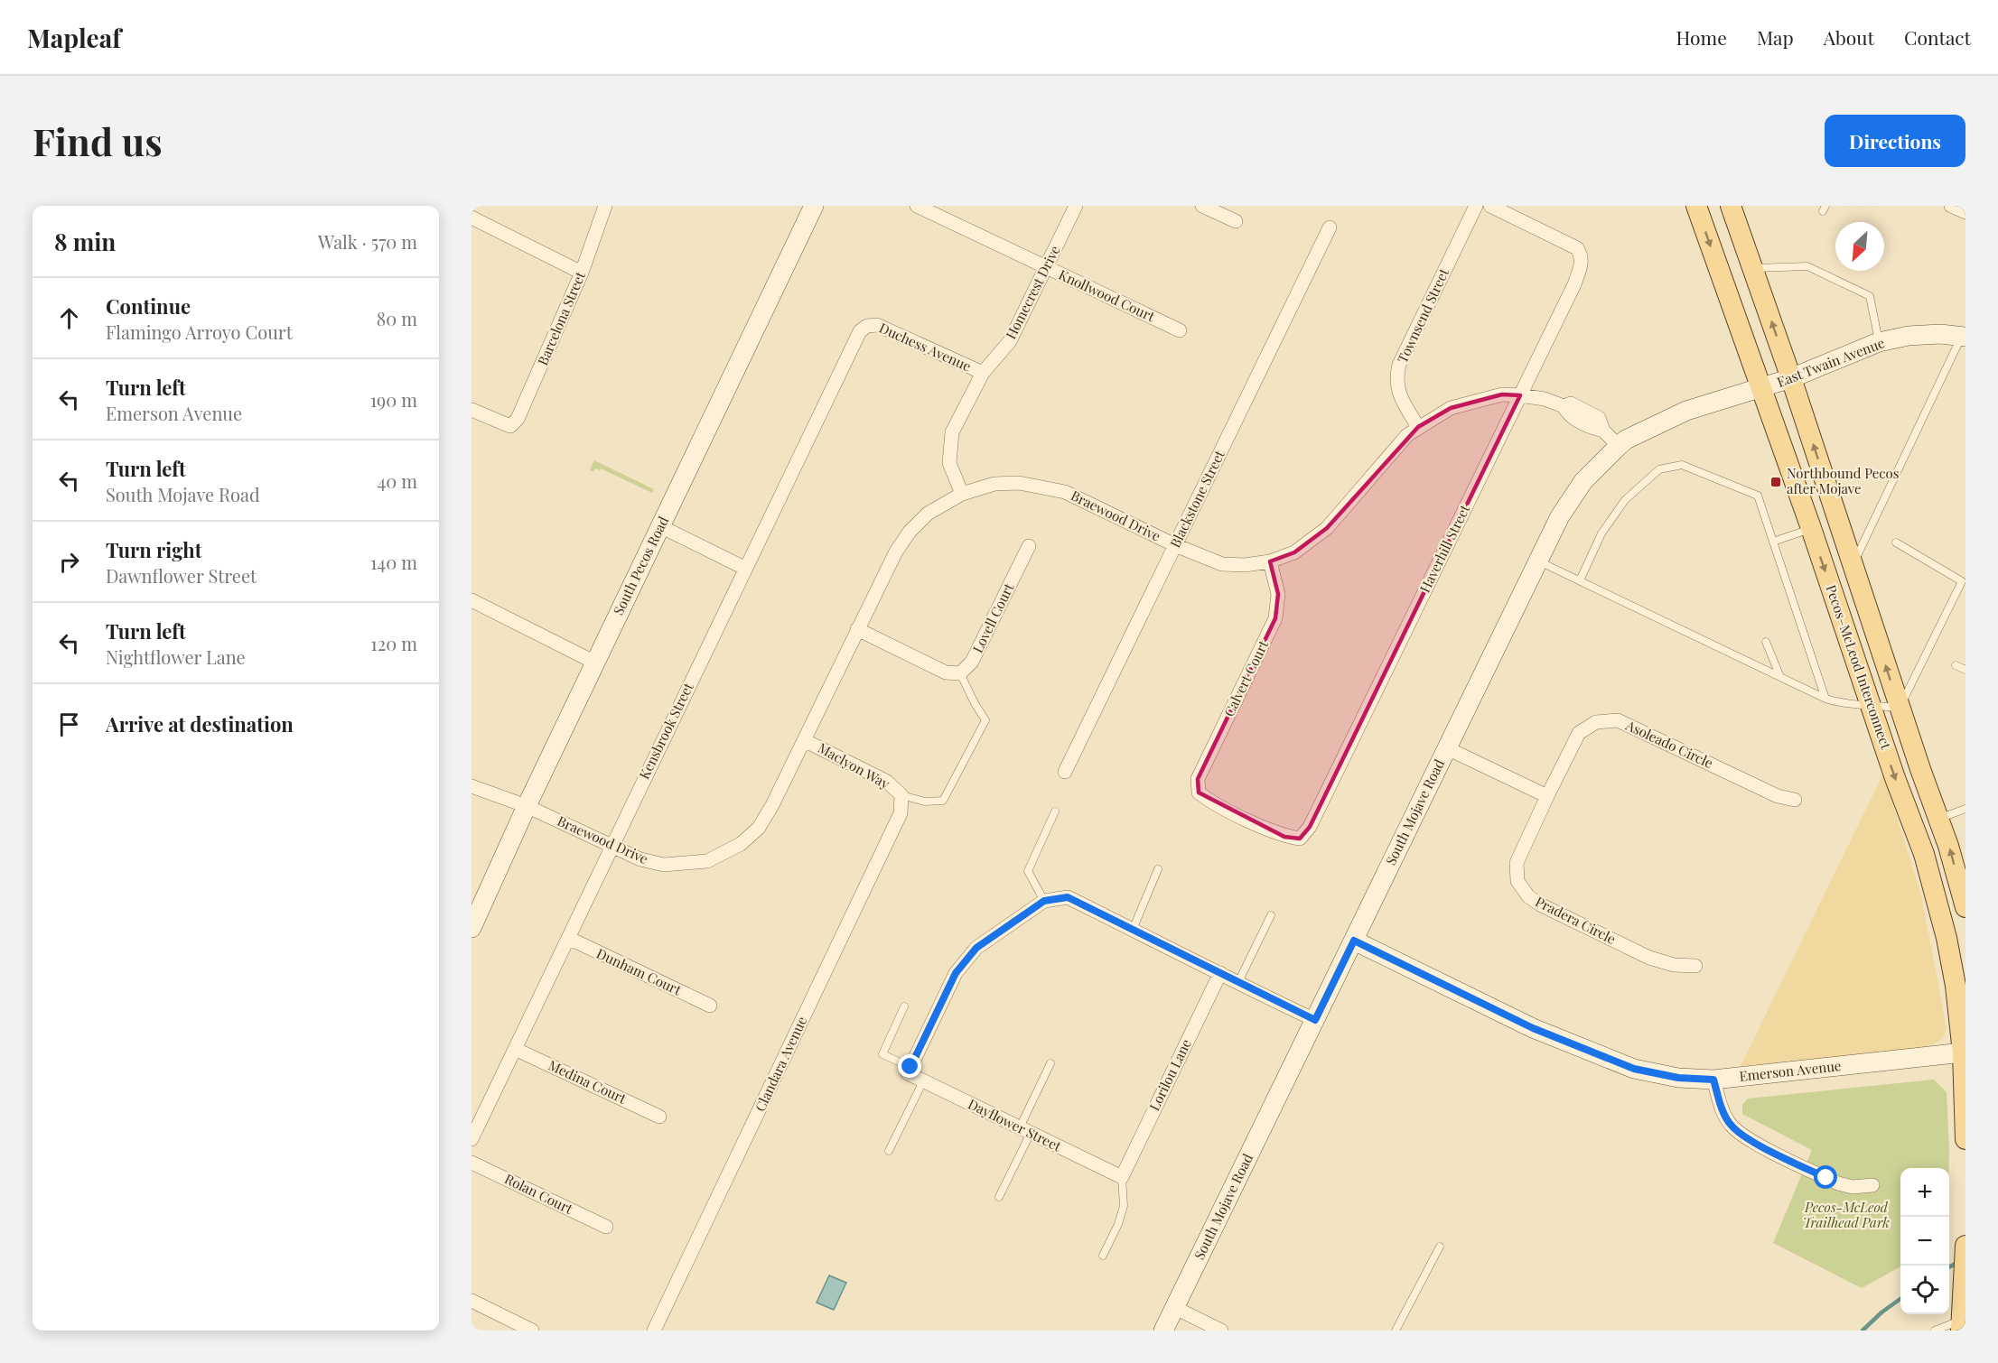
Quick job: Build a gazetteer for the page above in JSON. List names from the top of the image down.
{
  "streets": {
    "main road": ["Pecos–McLeod Interconnect"],
    "street": [
      "Homecrest Drive",
      "Knollwood Court",
      "Townsend Street",
      "Barcelona Street",
      "Duchess Avenue",
      "East Twain Avenue",
      "Blackstone Street",
      "Braewood Drive",
      "Haverhill Street",
      "South Pecos Road",
      "Lovell Court",
      "Calvert Court",
      "Kensbrook Street",
      "Asoleado Circle",
      "Maclyon Way",
      "South Mojave Road",
      "Pradera Circle",
      "Dunham Court",
      "Clandara Avenue",
      "Emerson Avenue",
      "Lorilou Lane",
      "Medina Court",
      "Dayflower Street",
      "Rolan Court"
    ]
  },
  "crossings": [
    ["Homecrest Drive", "Knollwood Court"],
    ["Homecrest Drive", "Duchess Avenue"],
    ["Homecrest Drive", "Braewood Drive"],
    ["Townsend Street", "Braewood Drive"],
    ["Duchess Avenue", "Kensbrook Street"],
    ["East Twain Avenue", "Pecos–McLeod Interconnect"],
    ["East Twain Avenue", "South Mojave Road"],
    ["Blackstone Street", "Braewood Drive"],
    ["Braewood Drive", "Haverhill Street"],
    ["Braewood Drive", "South Pecos Road"],
    ["Braewood Drive", "Calvert Court"],
    ["Braewood Drive", "Kensbrook Street"],
    ["Braewood Drive", "Maclyon Way"],
    ["Braewood Drive", "South Mojave Road"],
    ["Haverhill Street", "Calvert Court"],
    ["Pecos–McLeod Interconnect", "South Mojave Road"],
    ["Pecos–McLeod Interconnect", "Emerson Avenue"],
    ["Kensbrook Street", "Dunham Court"],
    ["Kensbrook Street", "Medina Court"],
    ["Asoleado Circle", "Pradera Circle"],
    ["Maclyon Way", "Clandara Avenue"],
    ["South Mojave Road", "Emerson Avenue"],
    ["Lorilou Lane", "Dayflower Street"]
  ],
  "parks": ["Pecos-McLeod Trailhead Park"],
  "places": {
    "transit": ["Northbound Pecos after Mojave"]
  },
  "north": "bottom left",
  "page": {
    "header": "Mapleaf",
    "nav": [
      "Home",
      "Map",
      "About",
      "Contact"
    ],
    "buttons": "Directions",
    "title": "Find us",
    "heading": ["8 min", "Walk · 570 m"],
    "list": [
      ["Continue", "Flamingo Arroyo Court", "80 m"],
      ["Turn left", "Emerson Avenue", "190 m"],
      ["Turn left", "South Mojave Road", "40 m"],
      ["Turn right", "Dawnflower Street", "140 m"],
      ["Turn left", "Nightflower Lane", "120 m"],
      "Arrive at destination"
    ],
    "map_buttons": ["+", "−"]
  }
}
